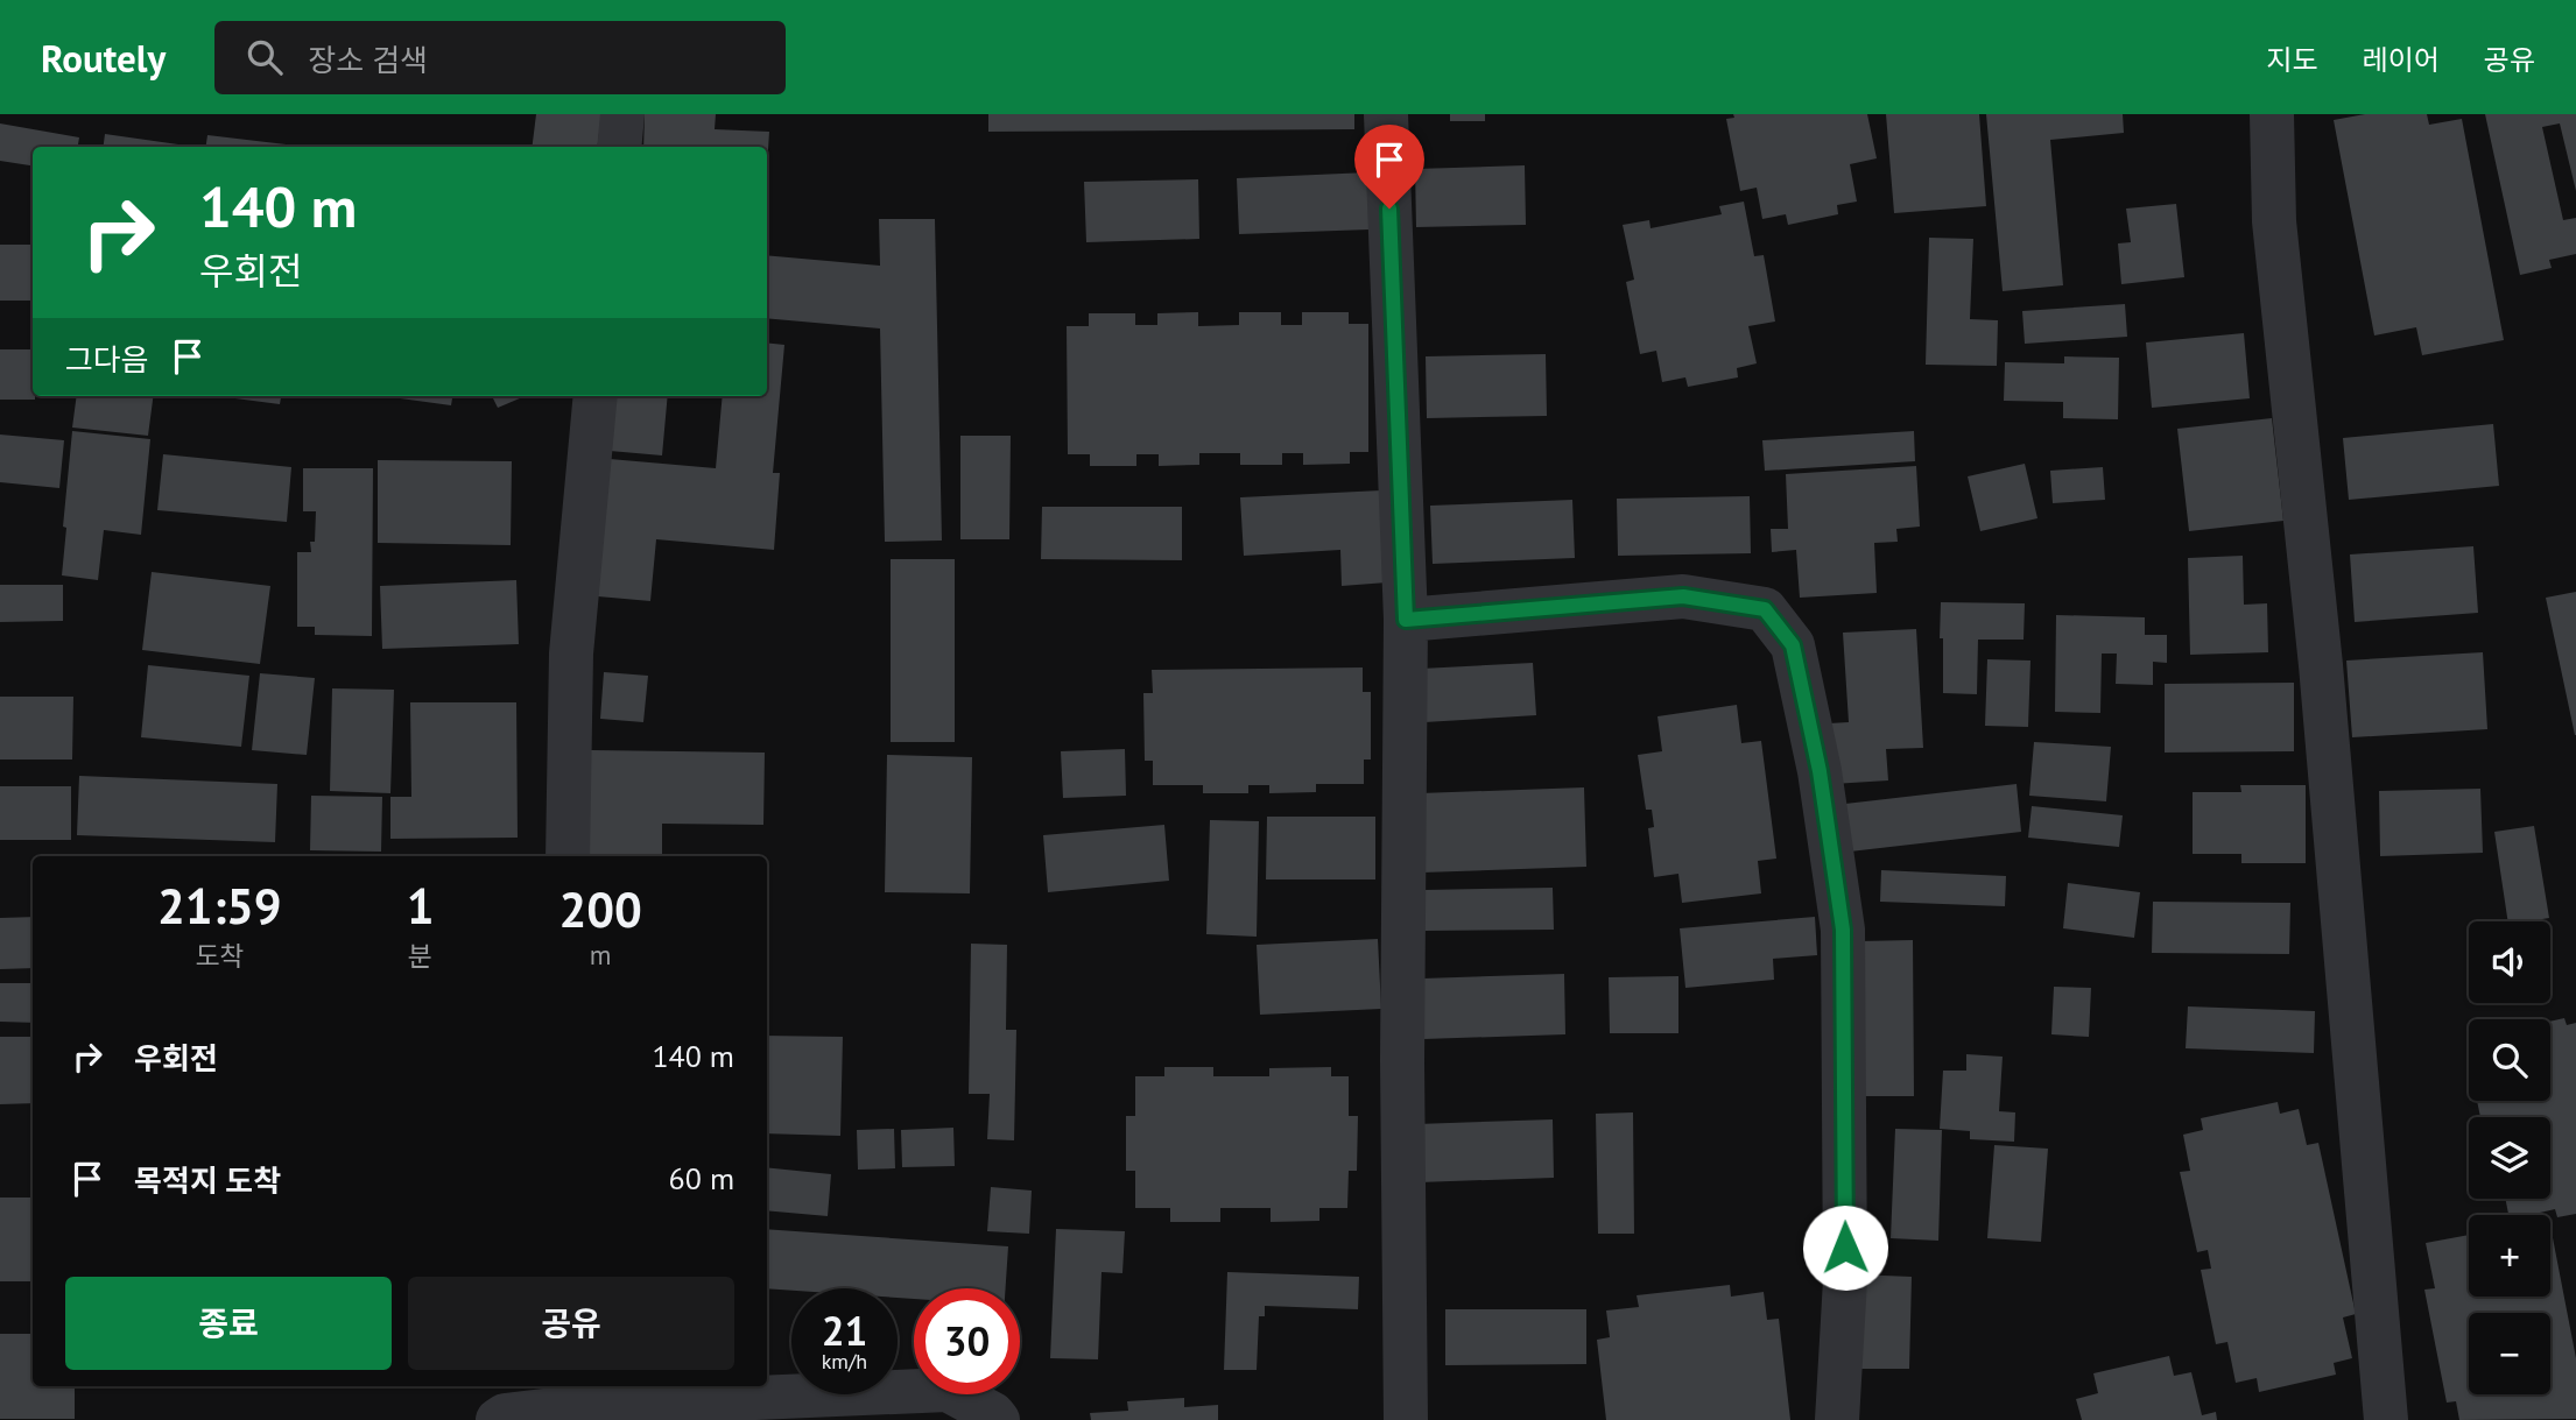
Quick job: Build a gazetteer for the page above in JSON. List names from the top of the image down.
{
  "page": {
    "header": "Routely",
    "search": "장소 검색",
    "nav": ["지도", "레이어", "공유"],
    "turn": ["140 m", "우회전"],
    "then": "그다음",
    "eta": [
      "21:59",
      "도착",
      "1",
      "분",
      "200",
      "m"
    ],
    "map_buttons": ["+", "−"],
    "list": [
      {
        "name": "우회전",
        "value": "140 m"
      },
      {
        "name": "목적지 도착",
        "value": "60 m"
      }
    ],
    "buttons": ["종료", "공유"],
    "speed": "21 km/h",
    "limit": "30"
  }
}
